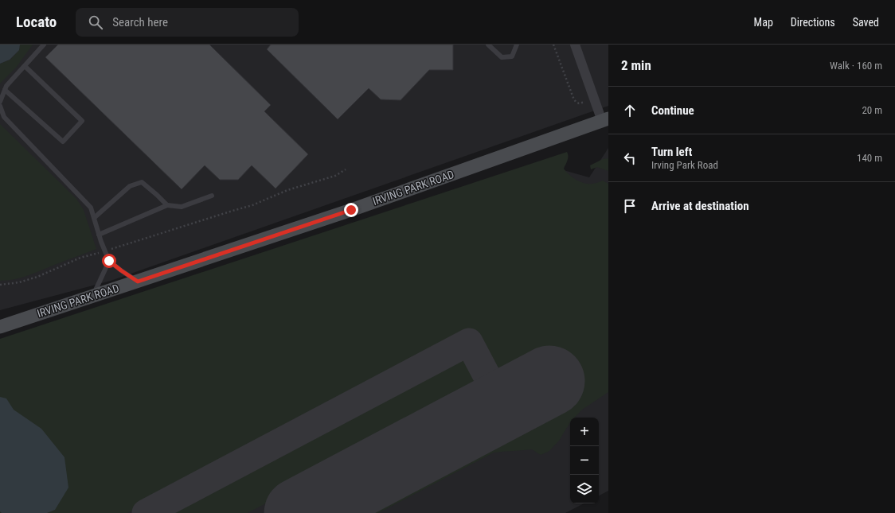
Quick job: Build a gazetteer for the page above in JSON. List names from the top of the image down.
{
  "streets": {
    "main road": ["IRVING PARK ROAD"]
  },
  "page": {
    "header": "Locato",
    "search": "Search here",
    "nav": ["Map", "Directions", "Saved"],
    "heading": ["2 min", "Walk · 160 m"],
    "list": [
      ["Continue", "20 m"],
      ["Turn left", "Irving Park Road", "140 m"],
      "Arrive at destination"
    ],
    "map_buttons": ["+", "−"]
  }
}
